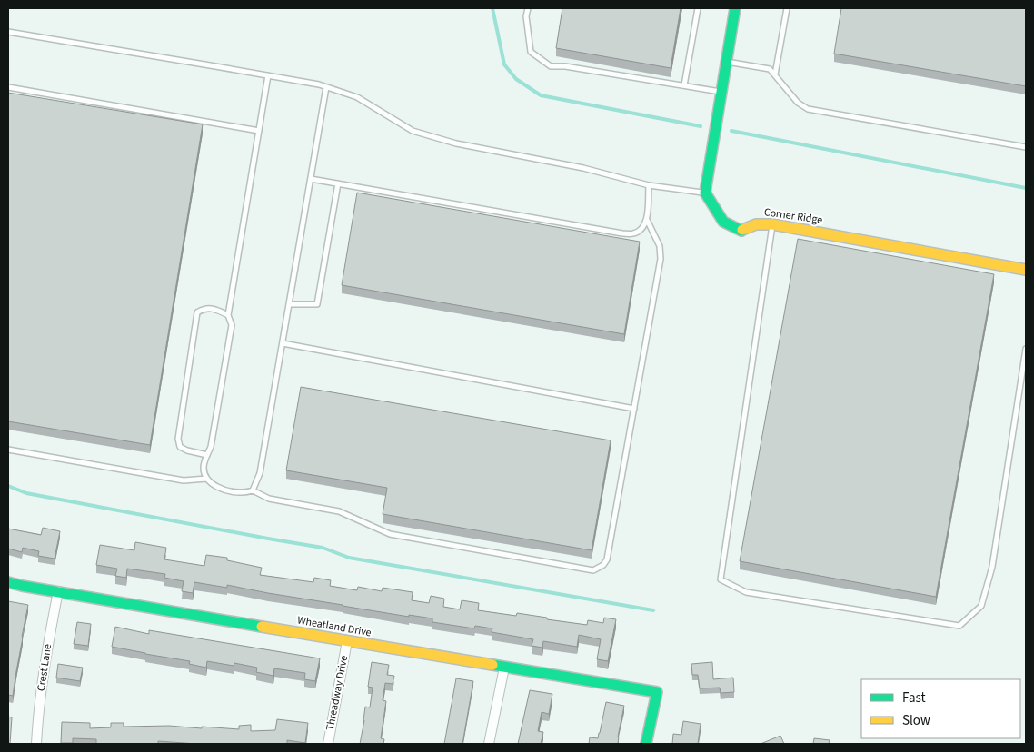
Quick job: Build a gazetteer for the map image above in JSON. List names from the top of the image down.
{
  "streets": {
    "street": [
      "Corner Ridge",
      "Wheatland Drive",
      "Crest Lane",
      "Threadway Drive"
    ]
  },
  "crossings": [
    ["Wheatland Drive", "Crest Lane"],
    ["Wheatland Drive", "Threadway Drive"]
  ],
  "legend": ["Fast", "Slow"]
}
